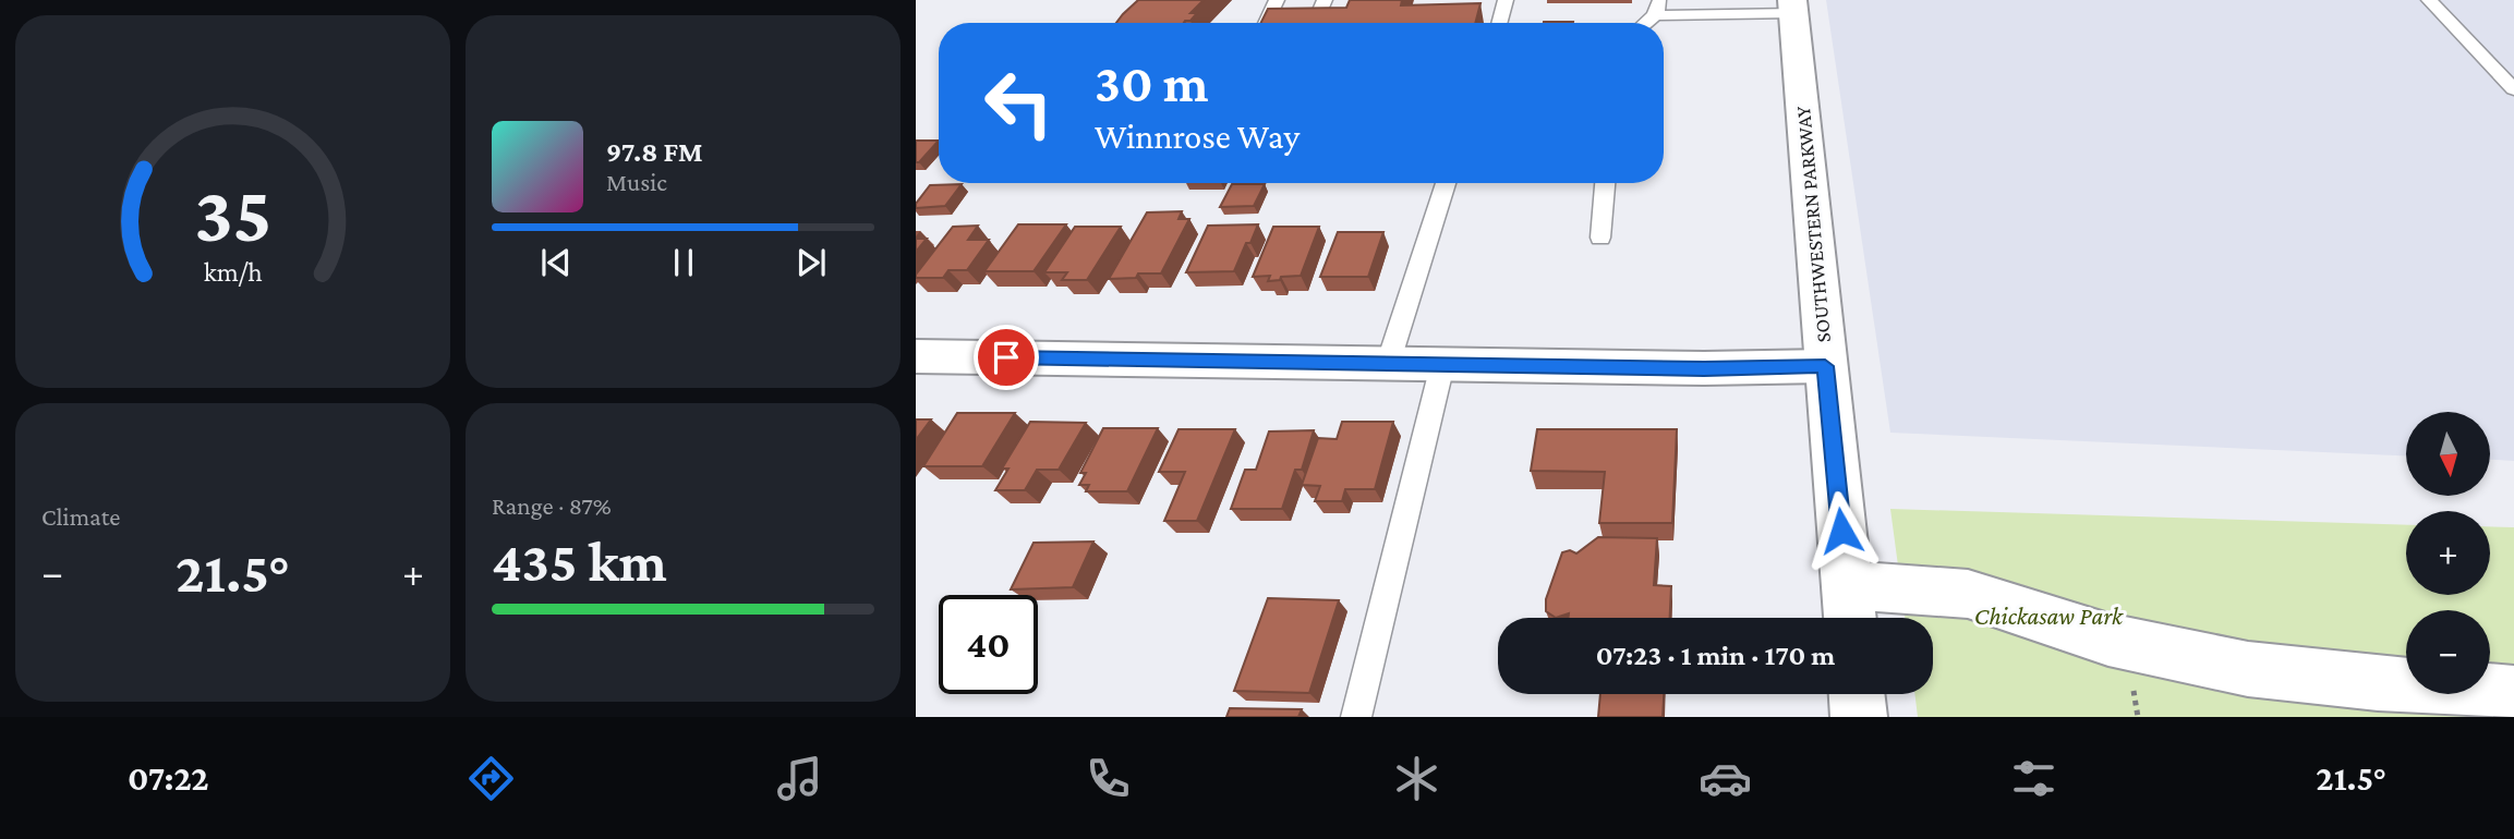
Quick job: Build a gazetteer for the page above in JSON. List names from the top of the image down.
{
  "streets": {
    "street": ["SOUTHWESTERN PARKWAY"]
  },
  "parks": ["Chickasaw Park"],
  "north": "bottom",
  "page": {
    "turn": ["30 m", "Winnrose Way"],
    "song": ["97.8 FM", "Music"],
    "tile": [
      "Climate",
      ["Range · 87%", "435 km"]
    ],
    "map_buttons": ["+", "−"],
    "heat": ["−", "21.5°", "+"],
    "limit": "40",
    "trip": "07:23 · 1 min · 170 m",
    "tabs": ["07:22", "21.5°"],
    "gauge": ["35", "km/h"]
  }
}
